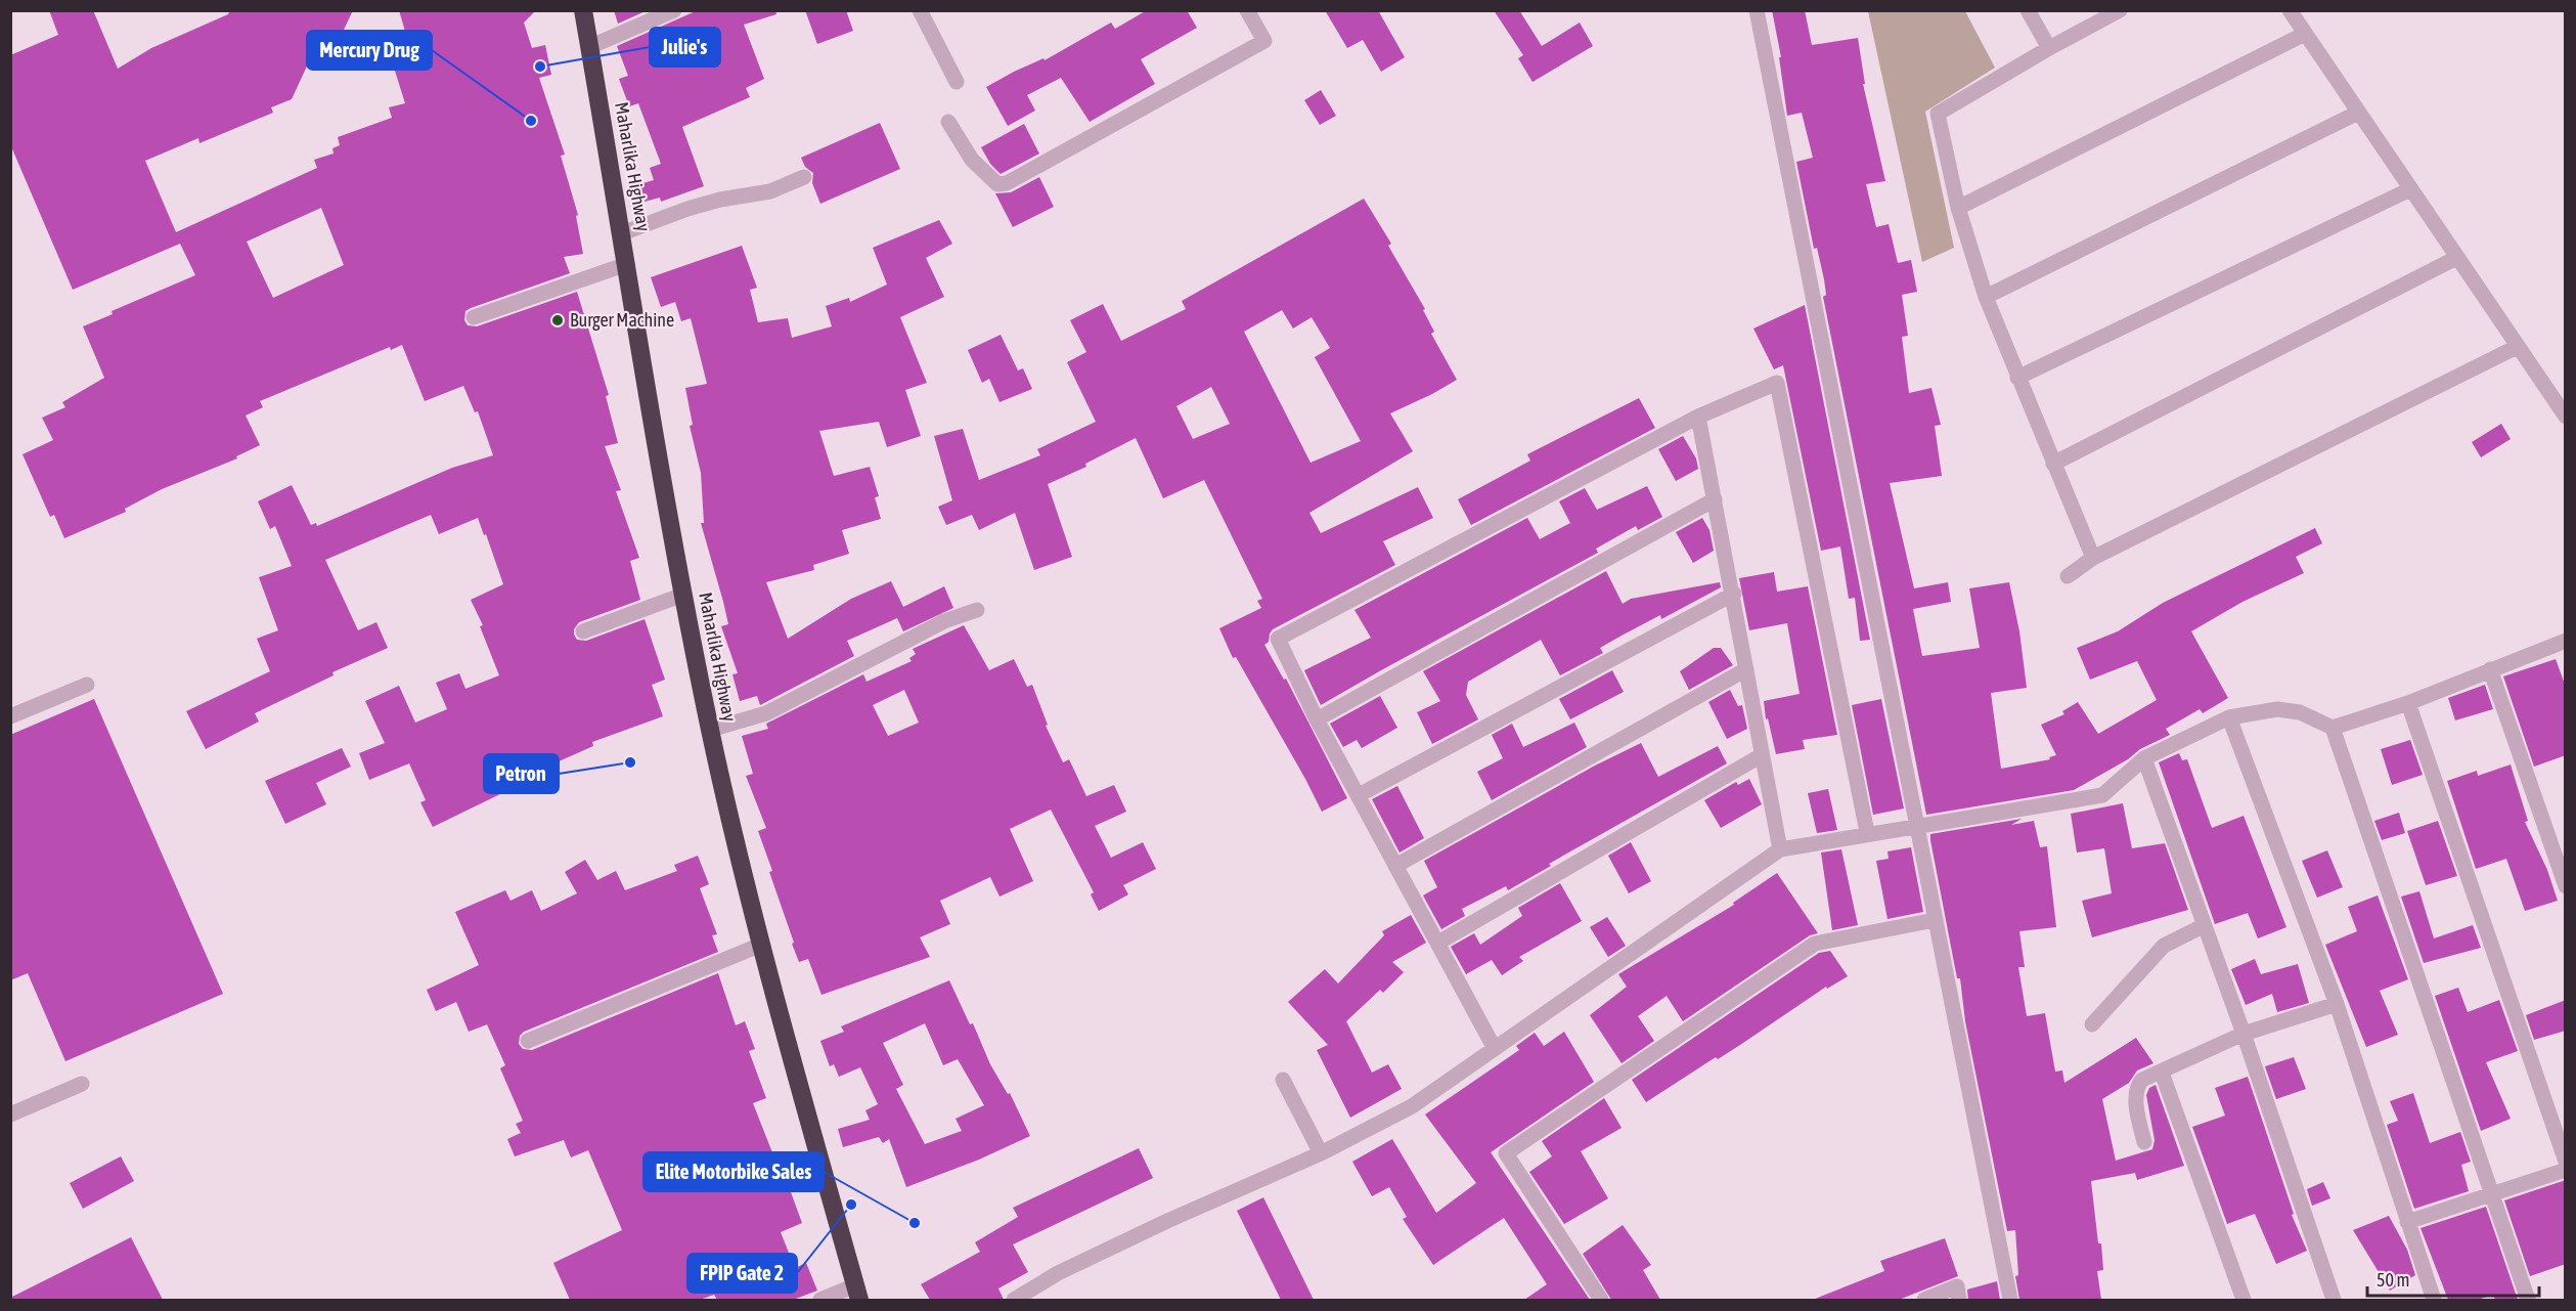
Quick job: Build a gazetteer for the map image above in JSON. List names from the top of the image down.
{
  "streets": {
    "highway": ["Maharlika Highway"]
  },
  "places": [
    "Julie's",
    "Mercury Drug",
    "Burger Machine",
    "Petron",
    "FPIP Gate 2",
    "Elite Motorbike Sales"
  ],
  "scale_bar": "50 m"
}
